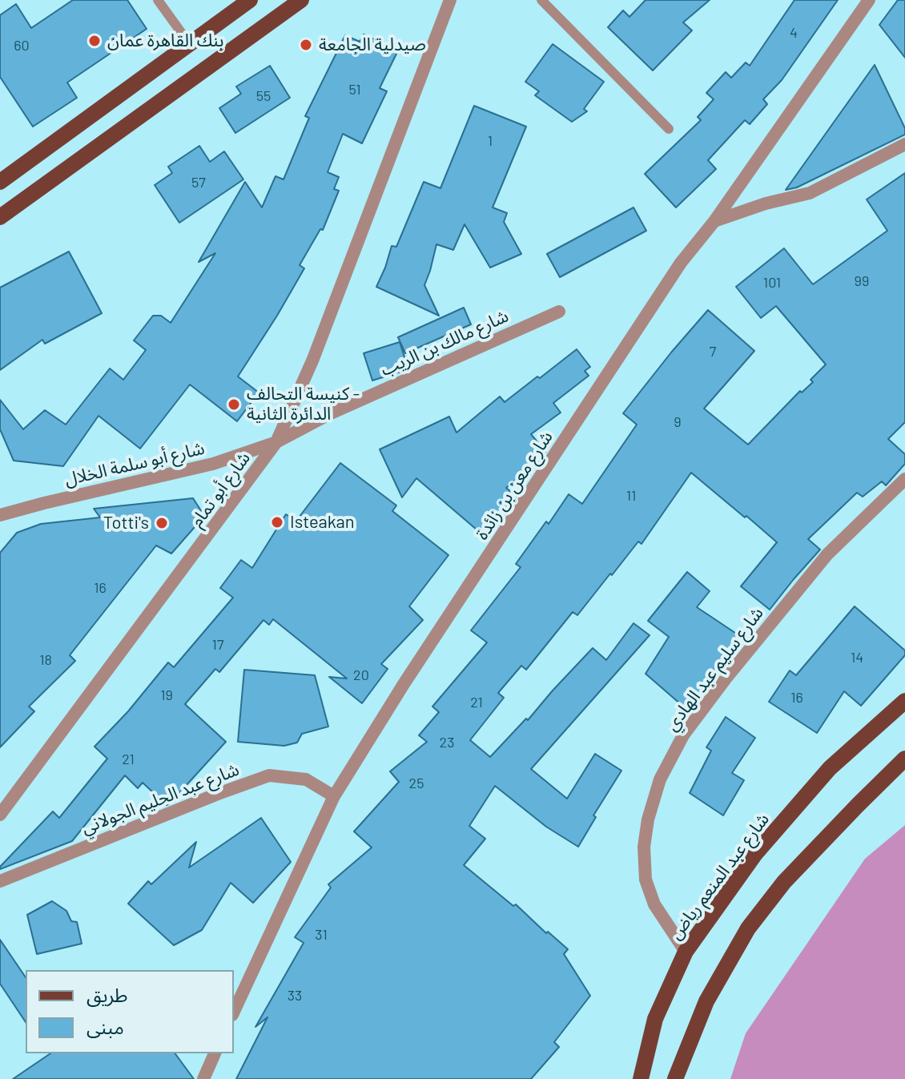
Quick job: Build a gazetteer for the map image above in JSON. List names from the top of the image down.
{
  "streets": {
    "main road": ["شارع عبد المنعم رياض"],
    "street": [
      "شارع مالك بن الريب",
      "شارع أبو سلمة الخلال",
      "شارع معن بن زائدة",
      "شارع أبو تمام",
      "شارع سليم عبد الهادي",
      "شارع عبد الحليم الجولاني"
    ]
  },
  "crossings": [
    ["شارع مالك بن الريب", "شارع أبو سلمة الخلال"],
    ["شارع مالك بن الريب", "شارع أبو تمام"],
    ["شارع أبو سلمة الخلال", "شارع أبو تمام"],
    ["شارع معن بن زائدة", "شارع عبد الحليم الجولاني"],
    ["شارع سليم عبد الهادي", "شارع عبد المنعم رياض"]
  ],
  "places": [
    "بنك القاهرة عمان",
    "صيدلية الجامعة",
    "كنيسة التحالف - الدائرة الثانية",
    "Isteakan",
    "Totti's"
  ],
  "house_numbers": [
    "4",
    "60",
    "51",
    "55",
    "1",
    "57",
    "99",
    "101",
    "7",
    "9",
    "11",
    "16",
    "17",
    "14",
    "18",
    "20",
    "19",
    "16",
    "21",
    "23",
    "21",
    "25",
    "31",
    "33"
  ],
  "legend": ["طريق", "مبنى"]
}
